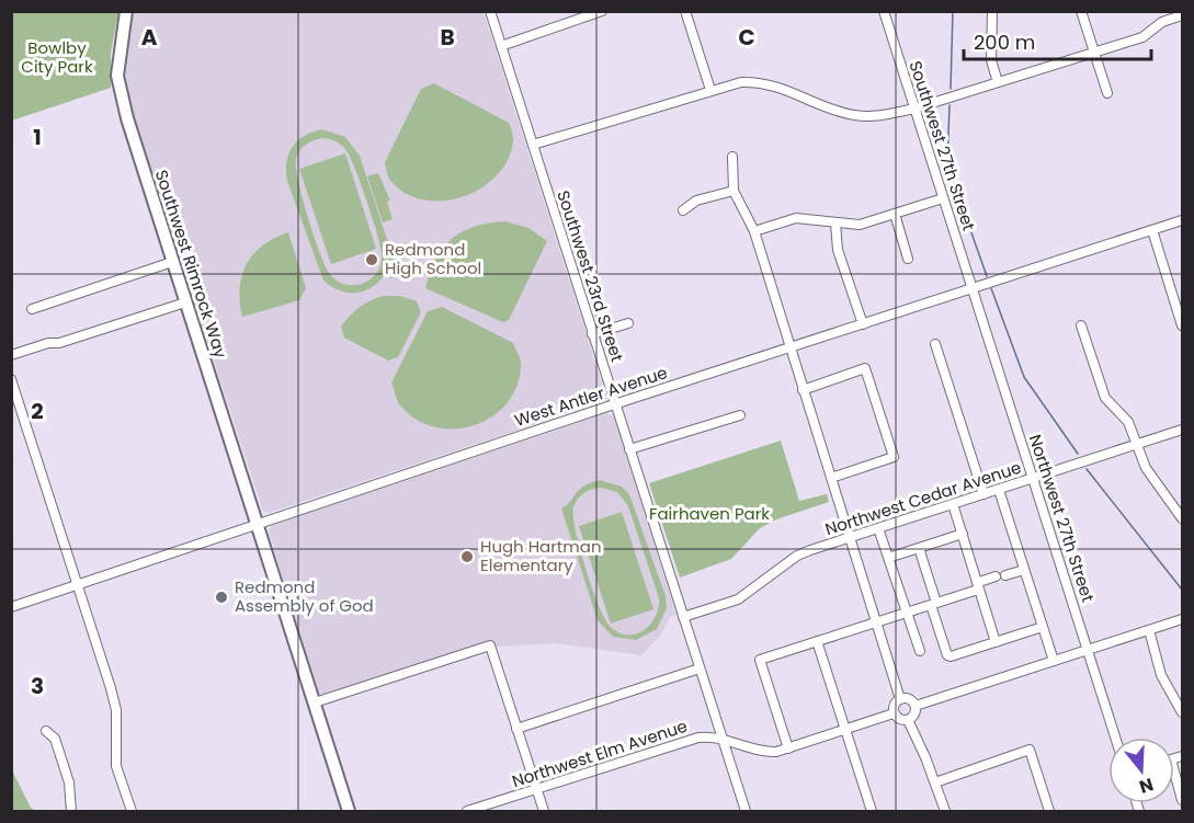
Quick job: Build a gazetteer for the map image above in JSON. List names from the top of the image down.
{
  "streets": {
    "main road": ["Southwest Rimrock Way"],
    "street": [
      "Southwest 27th Street",
      "Southwest 23rd Street",
      "West Antler Avenue",
      "Northwest Cedar Avenue",
      "Northwest 27th Street",
      "Northwest Elm Avenue"
    ]
  },
  "crossings": [
    ["Southwest 27th Street", "West Antler Avenue"],
    ["Southwest 27th Street", "Northwest 27th Street"],
    ["Southwest Rimrock Way", "West Antler Avenue"],
    ["Southwest 23rd Street", "West Antler Avenue"],
    ["Southwest 23rd Street", "Northwest Cedar Avenue"],
    ["Southwest 23rd Street", "Northwest Elm Avenue"],
    ["West Antler Avenue", "Northwest 27th Street"],
    ["Northwest Cedar Avenue", "Northwest 27th Street"]
  ],
  "parks": ["Bowlby City Park", "Fairhaven Park"],
  "places": ["Redmond High School", "Hugh Hartman Elementary", "Redmond Assembly of God"],
  "scale_bar": "200 m",
  "north": "bottom",
  "grid": {
    "columns": ["A", "B", "C"],
    "rows": ["1", "2", "3"]
  }
}
